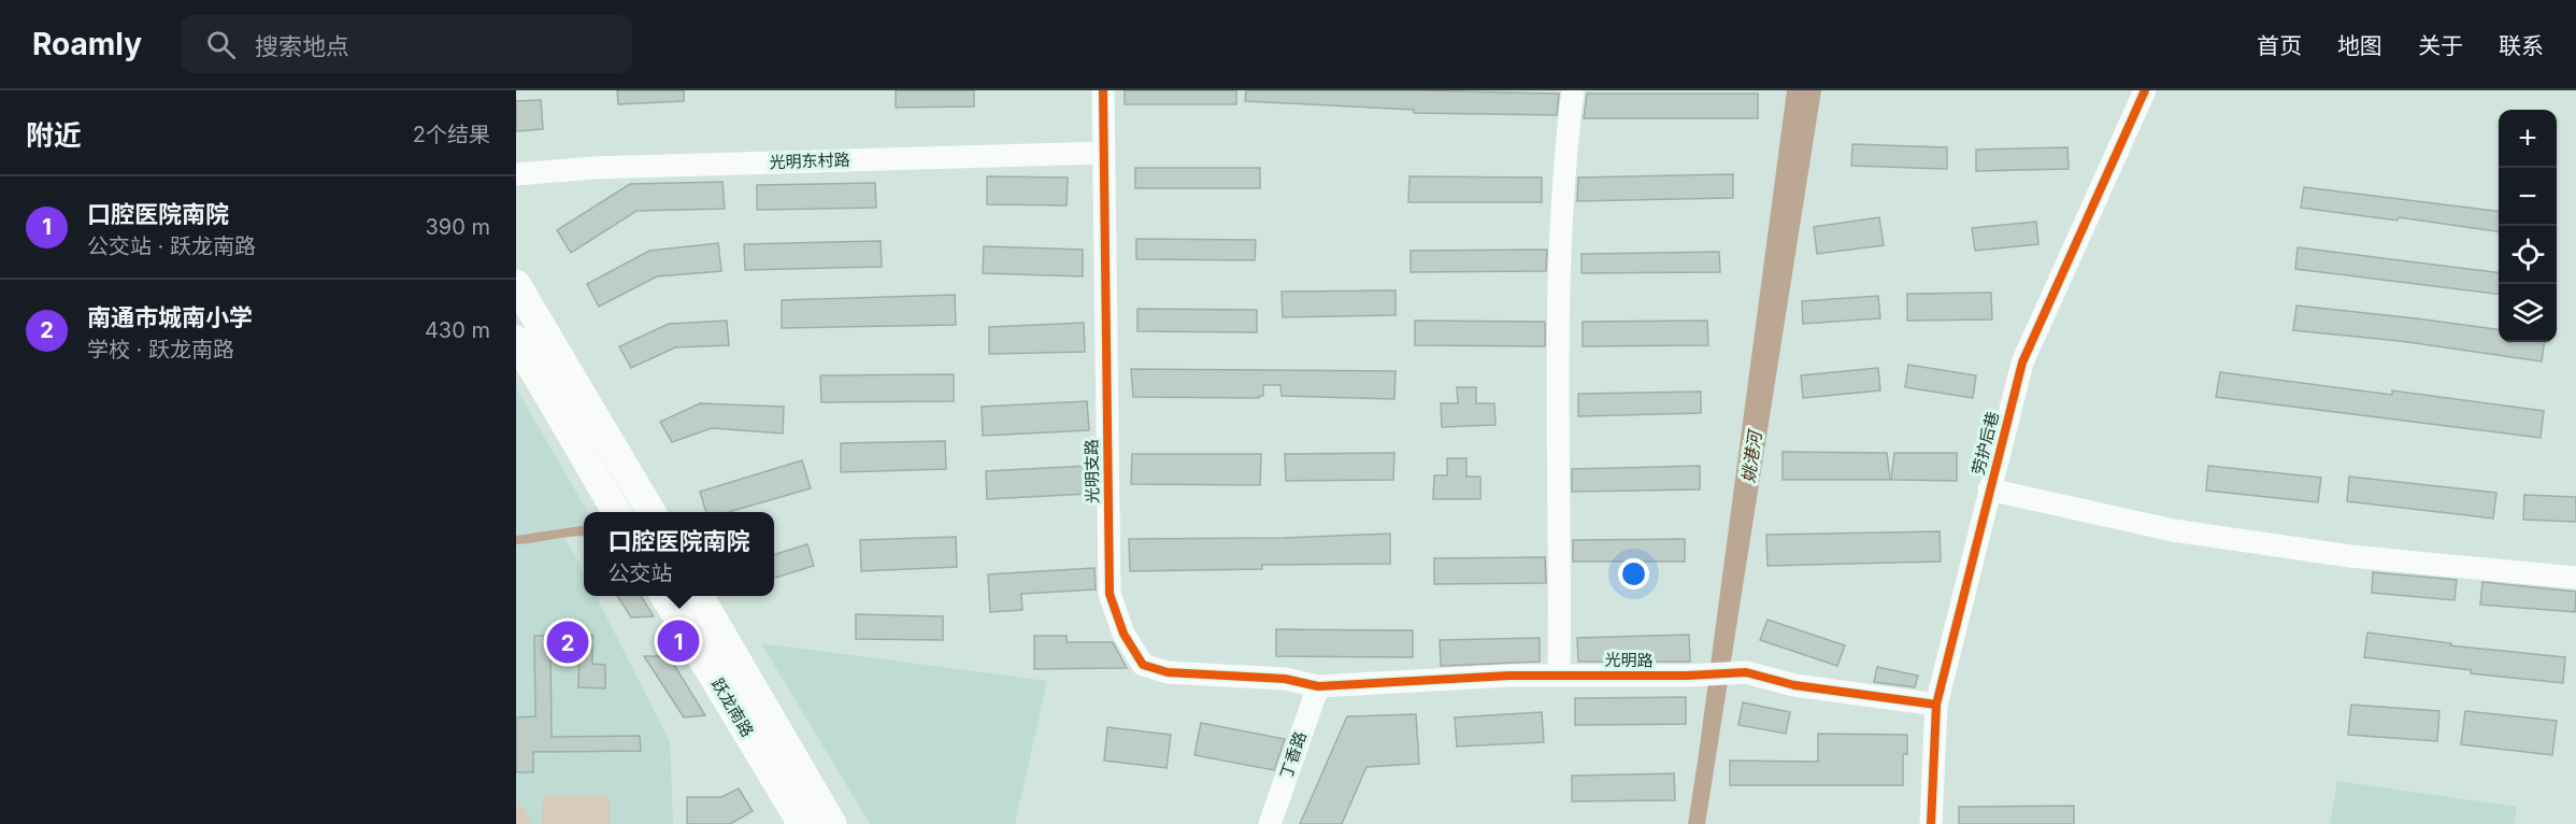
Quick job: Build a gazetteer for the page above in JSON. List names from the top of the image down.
{
  "streets": {
    "main road": ["跃龙南路"],
    "street": [
      "光明东村路",
      "劳护后巷",
      "光明支路",
      "光明路",
      "丁香路"
    ]
  },
  "crossings": [
    ["光明东村路", "光明支路"],
    ["劳护后巷", "光明路"],
    ["光明支路", "光明路"],
    ["光明支路", "丁香路"],
    ["光明路", "丁香路"]
  ],
  "water": ["姚港河"],
  "page": {
    "header": "Roamly",
    "search": "搜索地点",
    "nav": [
      "首页",
      "地图",
      "关于",
      "联系"
    ],
    "heading": ["附近", "2个结果"],
    "map_buttons": ["+", "−"],
    "list": [
      {
        "mark": "1",
        "name": "口腔医院南院",
        "note": "公交站 · 跃龙南路",
        "value": "390 m"
      },
      {
        "mark": "2",
        "name": "南通市城南小学",
        "note": "学校 · 跃龙南路",
        "value": "430 m"
      }
    ],
    "popup": ["口腔医院南院", "公交站"],
    "pins": ["1", "2"]
  }
}
